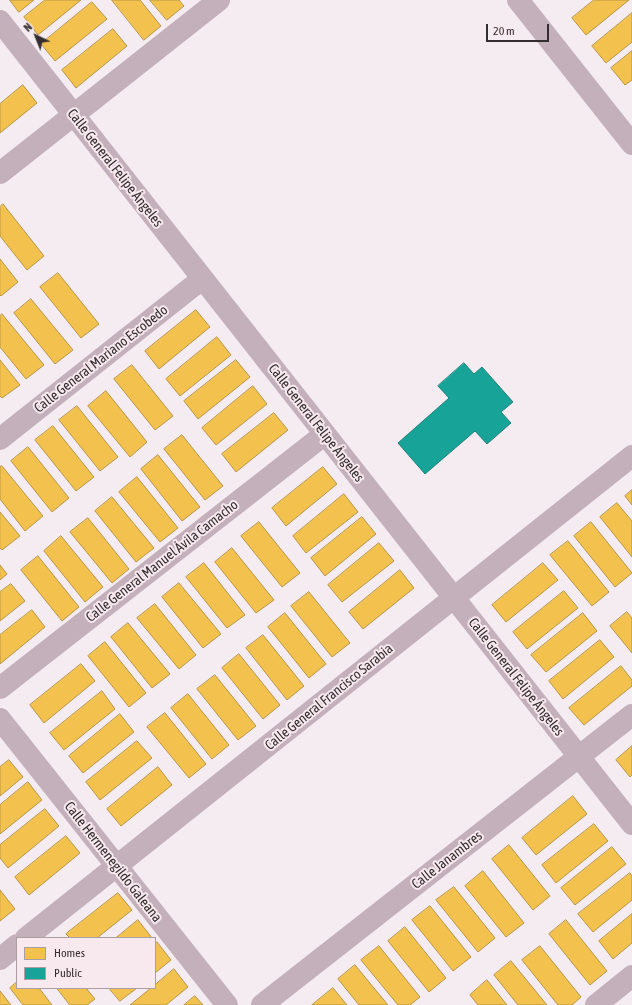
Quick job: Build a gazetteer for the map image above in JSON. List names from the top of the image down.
{
  "streets": {
    "street": [
      "Calle General Felipe Ángeles",
      "Calle General Mariano Escobedo",
      "Calle General Manuel Ávila Camacho",
      "Calle General Francisco Sarabia",
      "Calle Janambres",
      "Calle Hermenegildo Galeana"
    ]
  },
  "crossings": [
    ["Calle General Felipe Ángeles", "Calle General Mariano Escobedo"],
    ["Calle General Felipe Ángeles", "Calle General Manuel Ávila Camacho"],
    ["Calle General Felipe Ángeles", "Calle General Francisco Sarabia"],
    ["Calle General Felipe Ángeles", "Calle Janambres"],
    ["Calle General Francisco Sarabia", "Calle Hermenegildo Galeana"]
  ],
  "legend": ["Homes", "Public"],
  "scale_bar": "20 m",
  "north": "top left"
}
